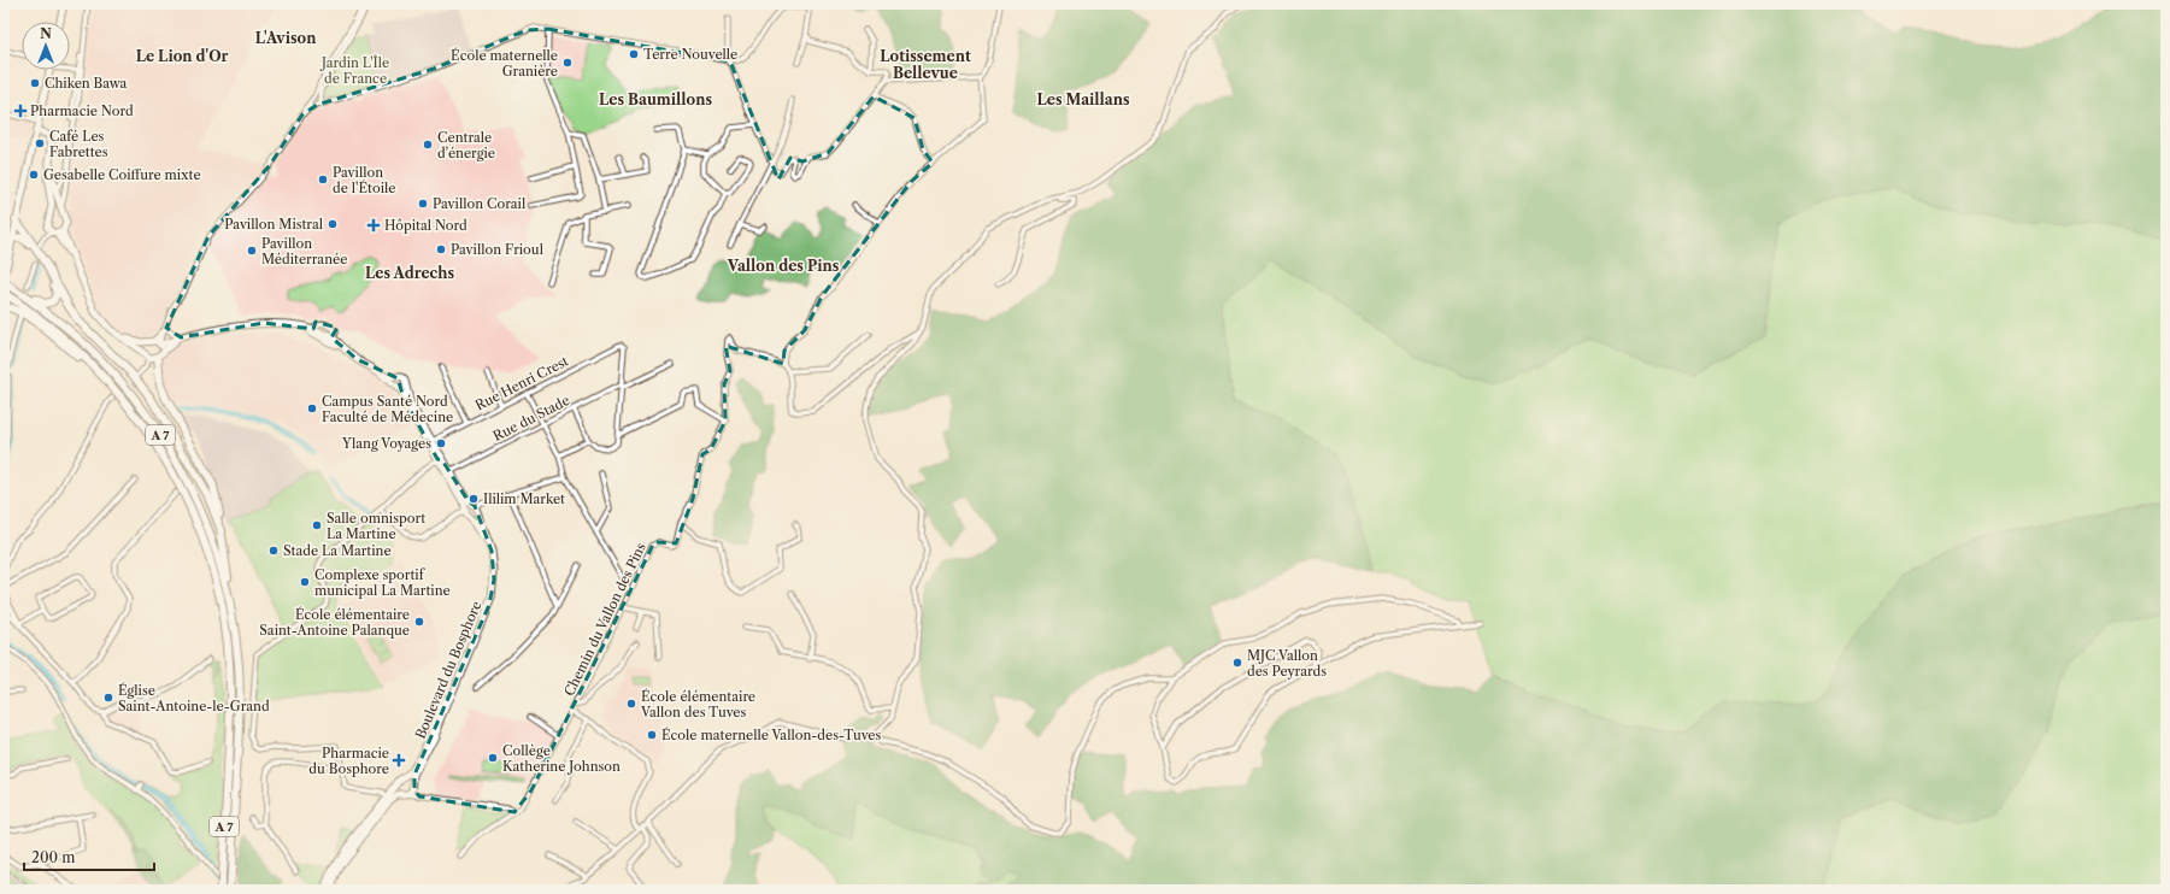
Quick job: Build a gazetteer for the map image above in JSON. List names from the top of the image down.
{
  "streets": {
    "highway": ["A 7"],
    "street": [
      "Rue Henri Crest",
      "Rue du Stade",
      "Chemin du Vallon des Pins",
      "Boulevard du Bosphore"
    ]
  },
  "crossings": [
    ["Rue Henri Crest", "Rue du Stade"]
  ],
  "districts": [
    "L'Avison",
    "Le Lion d'Or",
    "Lotissement Bellevue",
    "Les Baumillons",
    "Les Maillans",
    "Vallon des Pins",
    "Les Adrechs"
  ],
  "parks": ["Jardin L'Île de France"],
  "places": {
    "other": [
      "Terre Nouvelle",
      "École maternelle Granière",
      "Chiken Bawa",
      "Café Les Fabrettes",
      "Centrale d'énergie",
      "Gesabelle Coiffure mixte",
      "Pavillon de l'Étoile",
      "Pavillon Corail",
      "Pavillon Mistral",
      "Pavillon Frioul",
      "Pavillon Méditerranée",
      "Campus Santé Nord Faculté de Médecine",
      "Ylang Voyages",
      "Ililim Market",
      "Salle omnisport La Martine",
      "Stade La Martine",
      "Complexe sportif municipal La Martine",
      "École élémentaire Saint-Antoine Palanque",
      "MJC Vallon des Peyrards",
      "Église Saint-Antoine-le-Grand",
      "École élémentaire Vallon des Tuves",
      "École maternelle Vallon-des-Tuves",
      "Collège Katherine Johnson"
    ],
    "health": ["Pharmacie Nord", "Hôpital Nord", "Pharmacie du Bosphore"]
  },
  "scale_bar": "200 m",
  "north": "top"
}
